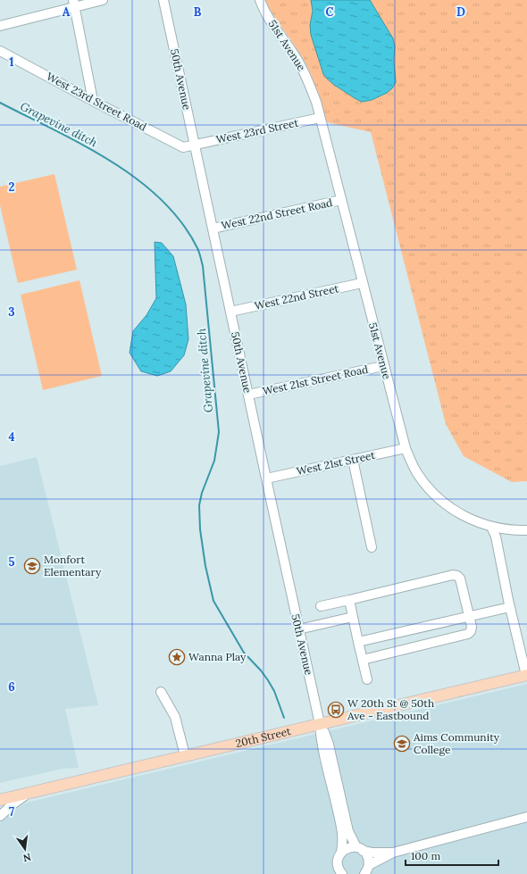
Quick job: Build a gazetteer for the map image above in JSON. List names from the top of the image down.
{
  "streets": {
    "main road": ["20th Street"],
    "street": [
      "51st Avenue",
      "50th Avenue",
      "West 23rd Street Road",
      "West 23rd Street",
      "West 22nd Street Road",
      "West 22nd Street",
      "West 21st Street Road",
      "West 21st Street"
    ]
  },
  "crossings": [
    ["51st Avenue", "West 23rd Street"],
    ["51st Avenue", "West 22nd Street Road"],
    ["51st Avenue", "West 22nd Street"],
    ["51st Avenue", "West 21st Street Road"],
    ["51st Avenue", "West 21st Street"],
    ["50th Avenue", "West 23rd Street Road"],
    ["50th Avenue", "West 23rd Street"],
    ["50th Avenue", "West 22nd Street Road"],
    ["50th Avenue", "West 22nd Street"],
    ["50th Avenue", "West 21st Street Road"],
    ["50th Avenue", "West 21st Street"],
    ["50th Avenue", "20th Street"],
    ["West 23rd Street Road", "West 23rd Street"]
  ],
  "water": ["Grapevine ditch"],
  "places": {
    "school or university": ["Monfort Elementary", "Aims Community College"],
    "place": ["Wanna Play"],
    "bus stop": ["W 20th St @ 50th Ave - Eastbound"]
  },
  "scale_bar": "100 m",
  "north": "bottom",
  "grid": {
    "columns": [
      "A",
      "B",
      "C",
      "D"
    ],
    "rows": [
      "1",
      "2",
      "3",
      "4",
      "5",
      "6",
      "7"
    ]
  }
}
